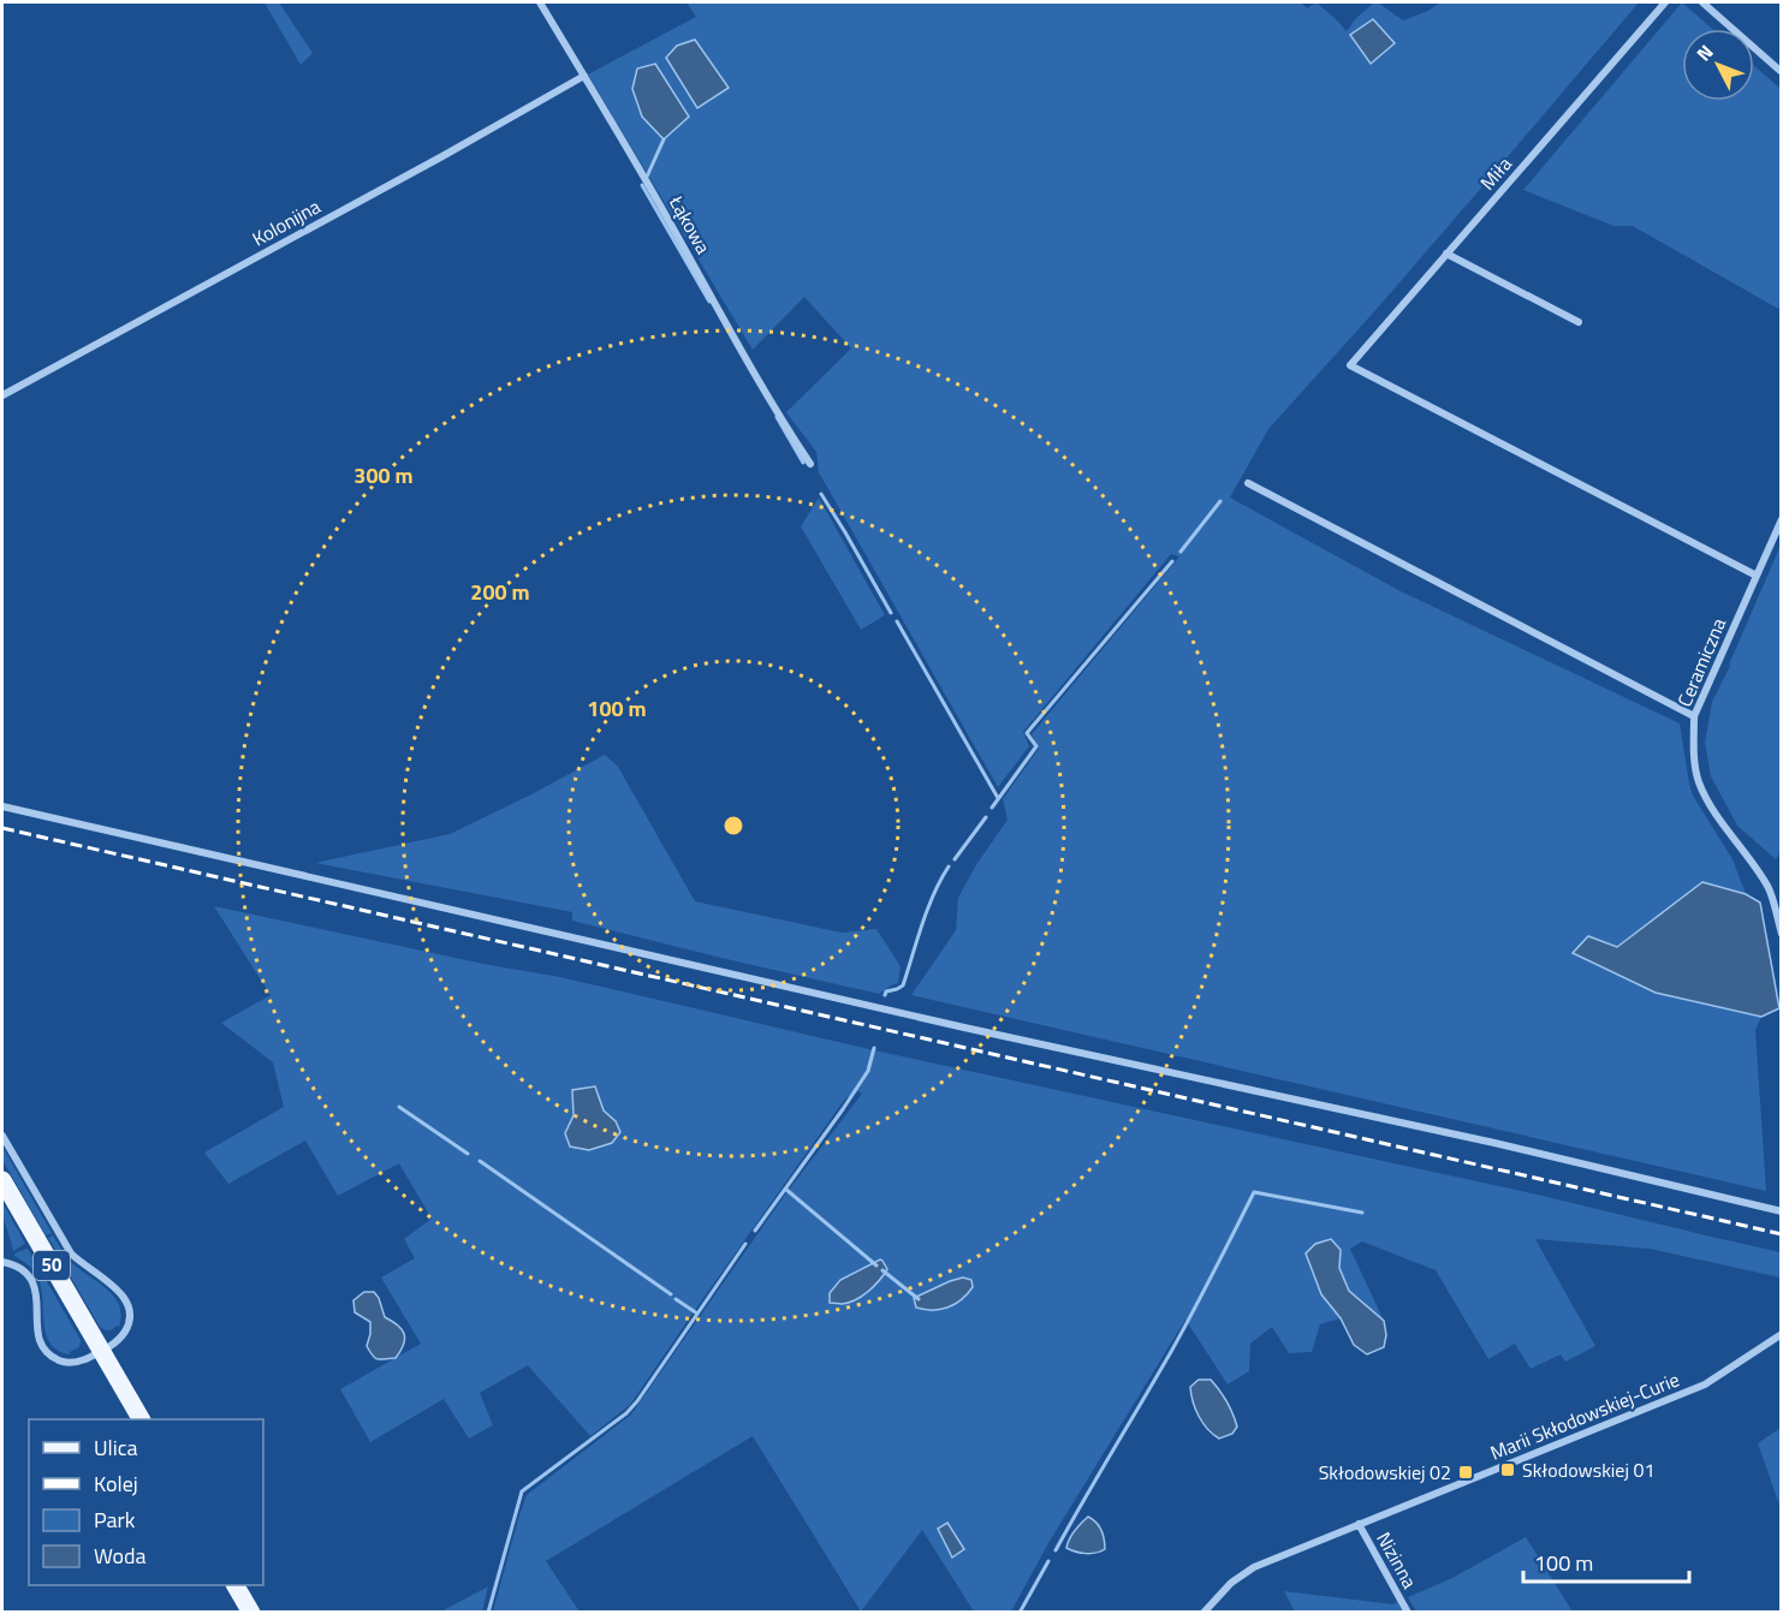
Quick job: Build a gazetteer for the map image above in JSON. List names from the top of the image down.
{
  "streets": {
    "main road": ["50"],
    "street": [
      "Miła",
      "Kolonijna",
      "Łąkowa",
      "Ceramiczna",
      "Marii Skłodowskiej-Curie",
      "Nizinna"
    ]
  },
  "crossings": [
    ["Miła", "Ceramiczna"],
    ["Kolonijna", "Łąkowa"],
    ["Marii Skłodowskiej-Curie", "Nizinna"]
  ],
  "places": {
    "transit": ["Skłodowskiej 01", "Skłodowskiej 02"]
  },
  "legend": [
    "Ulica",
    "Kolej",
    "Park",
    "Woda"
  ],
  "scale_bar": "100 m",
  "north": "top left",
  "rings": ["300 m", "200 m", "100 m"]
}
